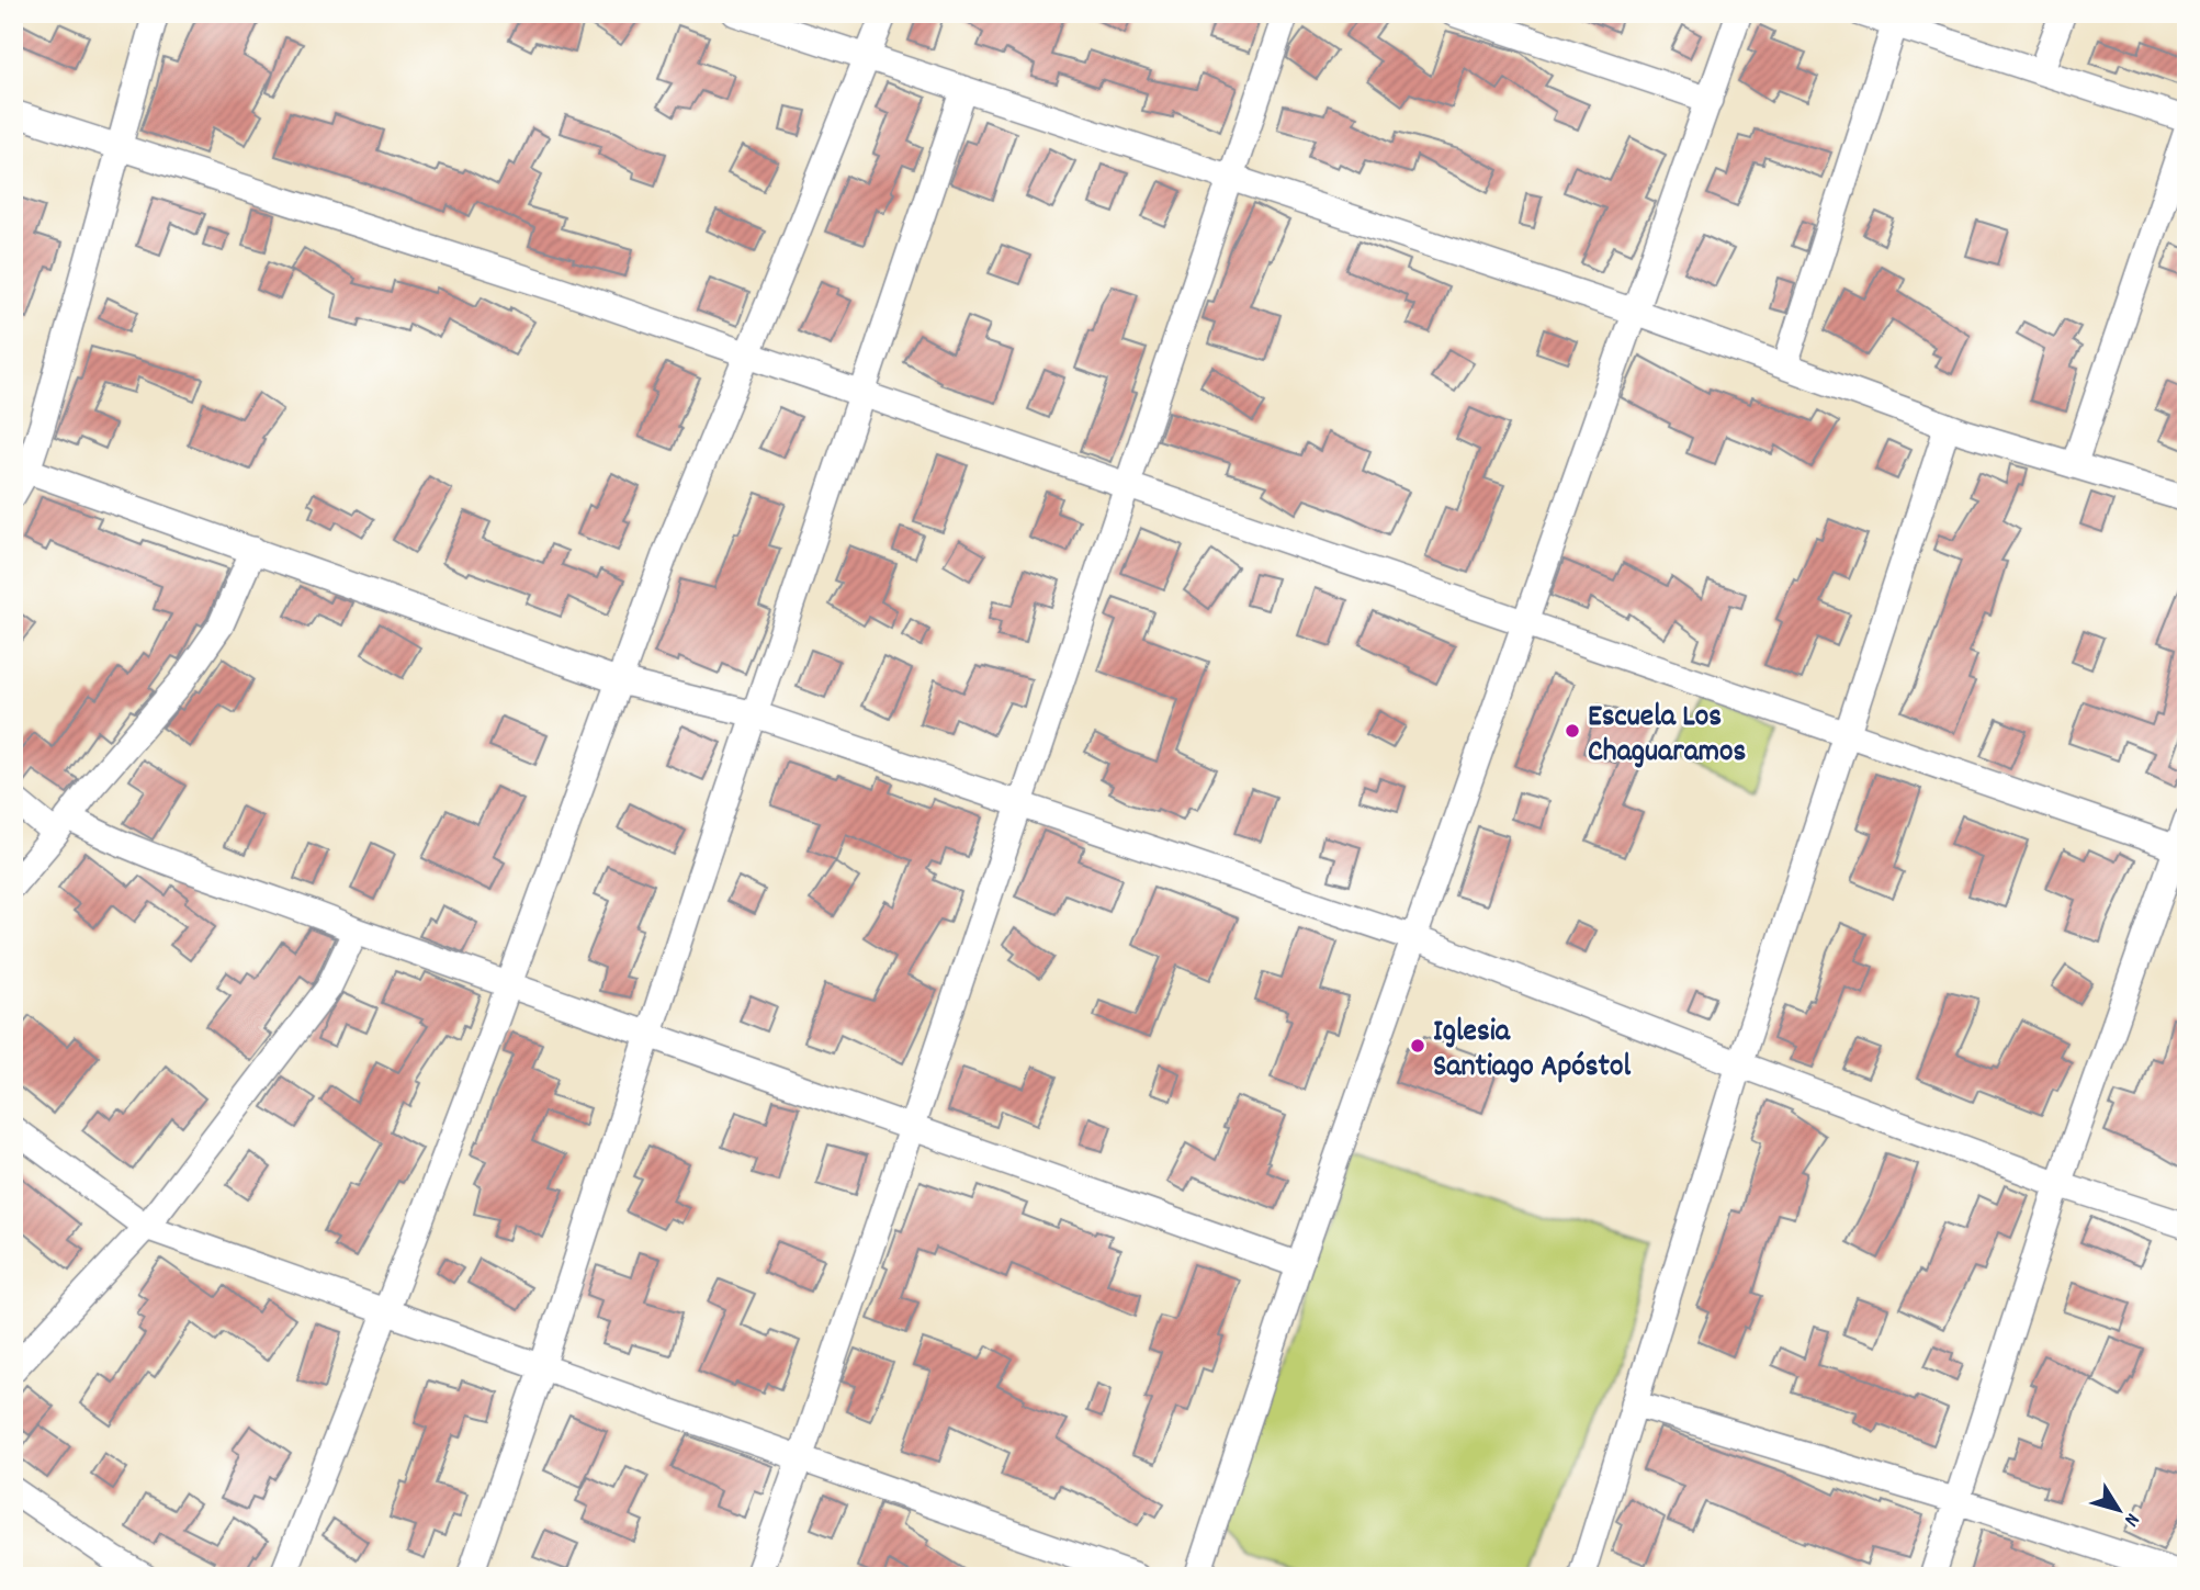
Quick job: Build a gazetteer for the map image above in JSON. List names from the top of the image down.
{
  "places": ["Escuela Los Chaguaramos", "Iglesia Santiago Apóstol"],
  "north": "bottom right"
}
